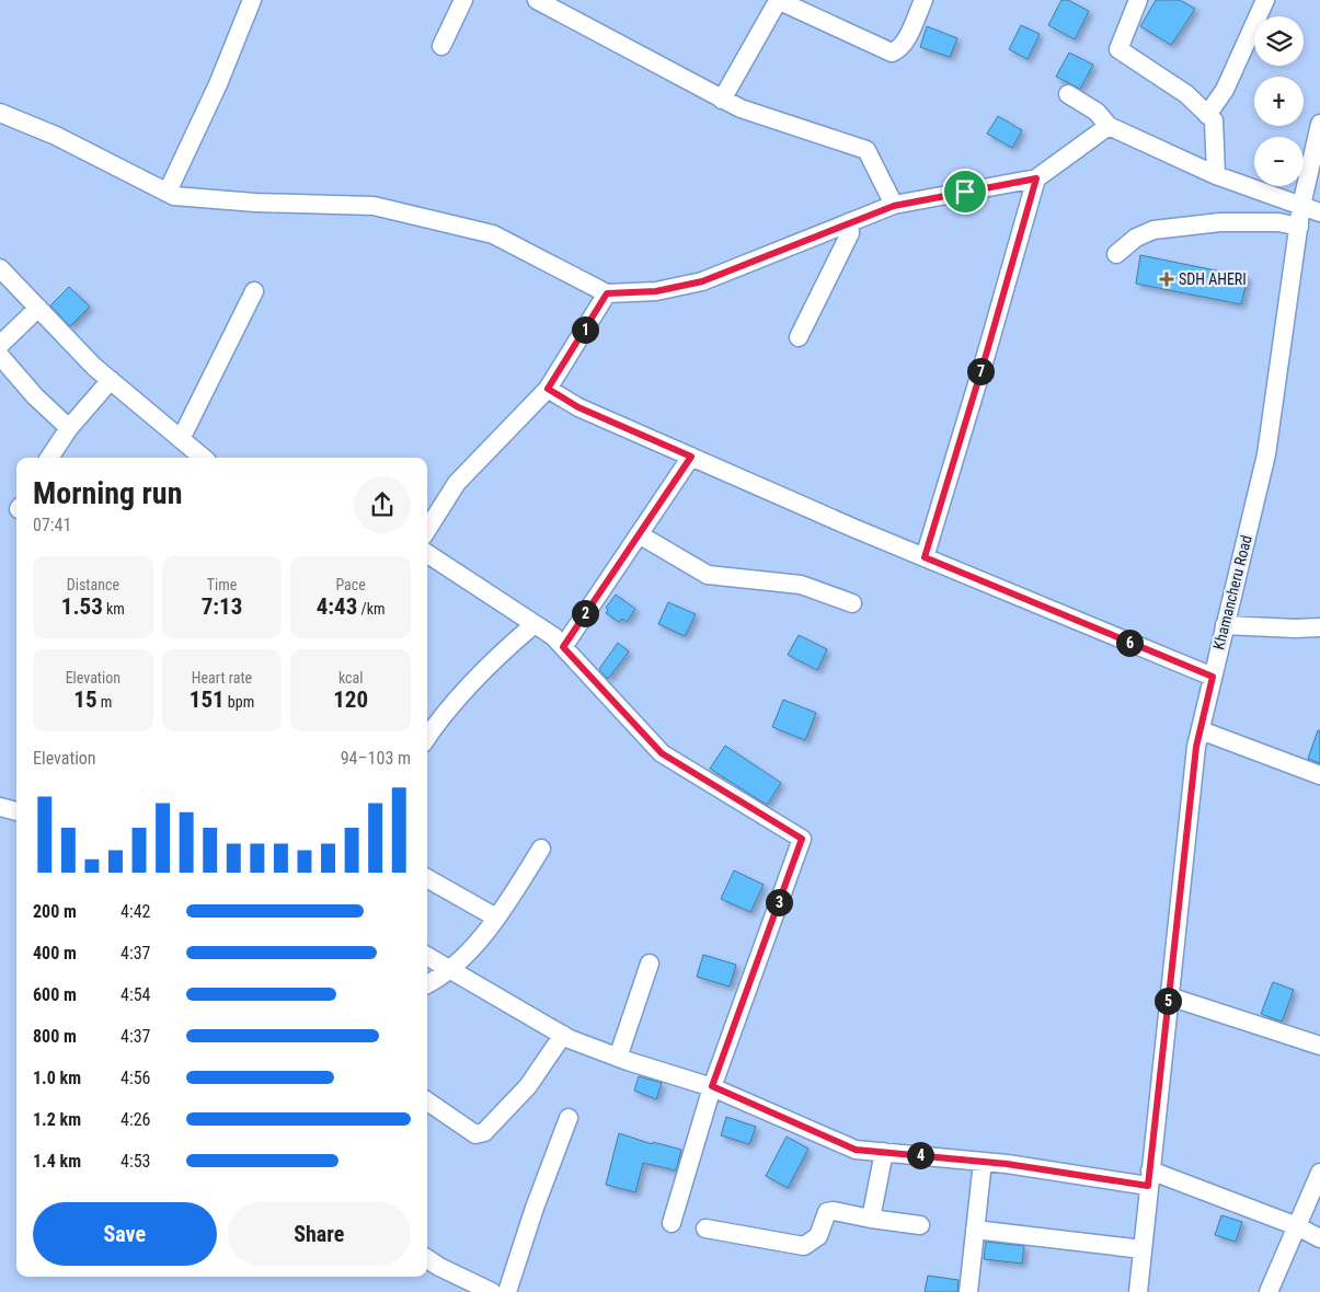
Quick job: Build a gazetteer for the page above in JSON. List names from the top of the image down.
{
  "streets": {
    "street": ["Khamancheru Road"]
  },
  "places": {
    "health": ["SDH AHERI"]
  },
  "page": {
    "map_buttons": ["+", "−"],
    "pins": [
      "1",
      "7",
      "2",
      "6",
      "3",
      "5",
      "4"
    ],
    "heading": ["Morning run", "07:41"],
    "stats": [
      ["Distance", "1.53 km"],
      ["Time", "7:13"],
      ["Pace", "4:43 /km"],
      ["Elevation", "15 m"],
      ["Heart rate", "151 bpm"],
      ["kcal", "120"]
    ],
    "chart": ["Elevation", "94–103 m"],
    "list": [
      {
        "name": "200 m",
        "note": "4:42"
      },
      {
        "name": "400 m",
        "note": "4:37"
      },
      {
        "name": "600 m",
        "note": "4:54"
      },
      {
        "name": "800 m",
        "note": "4:37"
      },
      {
        "name": "1.0 km",
        "note": "4:56"
      },
      {
        "name": "1.2 km",
        "note": "4:26"
      },
      {
        "name": "1.4 km",
        "note": "4:53"
      }
    ],
    "buttons": ["Save", "Share"]
  }
}
